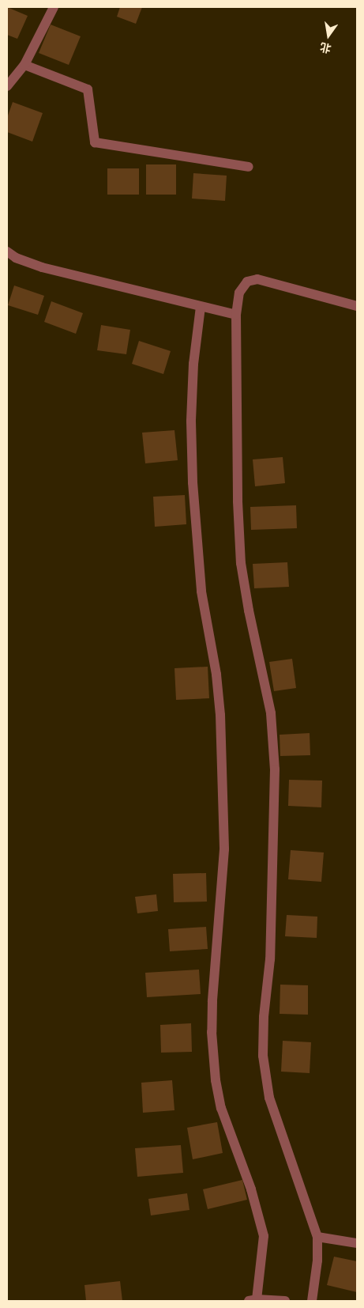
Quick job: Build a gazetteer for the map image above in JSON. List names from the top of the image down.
{
  "north": "bottom"
}
